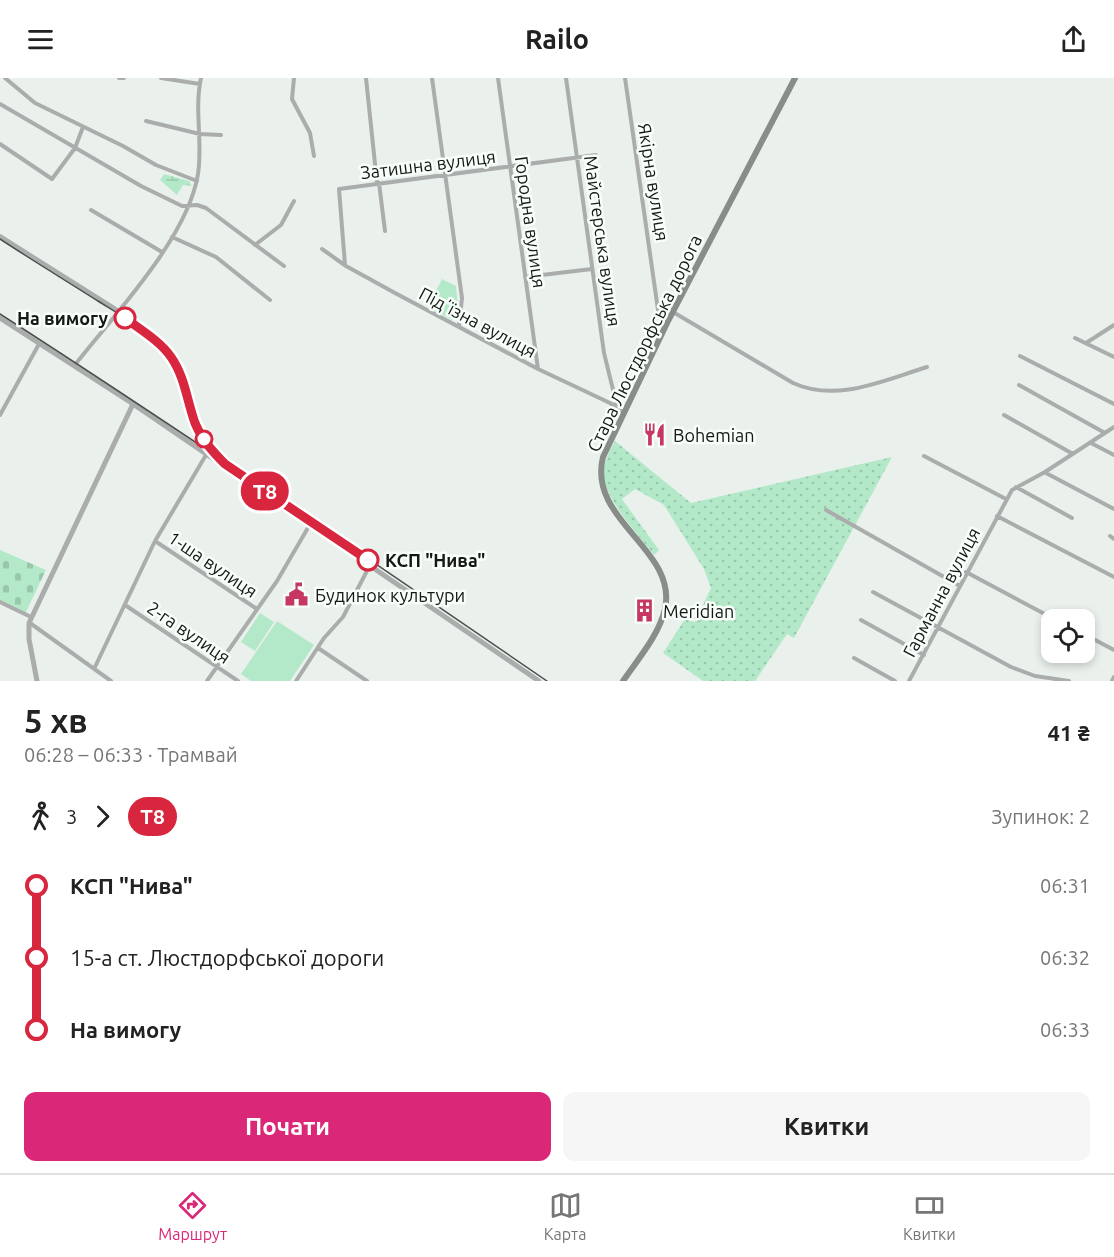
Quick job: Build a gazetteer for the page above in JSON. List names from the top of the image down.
{
  "streets": {
    "main road": ["Стара Люстдорфська дорога"],
    "street": [
      "Затишна вулиця",
      "Якірна вулиця",
      "Городна вулиця",
      "Майстерська вулиця",
      "Підʼїзна вулиця",
      "1-ша вулиця",
      "Гарманна вулиця",
      "2-га вулиця"
    ]
  },
  "crossings": [
    ["Затишна вулиця", "Городна вулиця"],
    ["Затишна вулиця", "Майстерська вулиця"],
    ["Затишна вулиця", "Підʼїзна вулиця"],
    ["Якірна вулиця", "Стара Люстдорфська дорога"],
    ["Городна вулиця", "Підʼїзна вулиця"],
    ["Майстерська вулиця", "Підʼїзна вулиця"],
    ["Підʼїзна вулиця", "Стара Люстдорфська дорога"]
  ],
  "places": {
    "other": ["На вимогу", "КСП \"Нива\""],
    "restaurant": ["Bohemian"],
    "public building": ["Будинок культури"],
    "building": ["Meridian"]
  },
  "lines": ["tram line T8"],
  "page": {
    "header": "Railo",
    "on_map": "T8",
    "heading": ["5 хв", "06:28 – 06:33 · Трамвай", "41 ₴"],
    "legs": ["3", "T8", "Зупинок: 2"],
    "list": [
      {
        "name": "КСП \"Нива\"",
        "value": "06:31"
      },
      {
        "name": "15-а ст. Люстдорфської дороги",
        "value": "06:32"
      },
      {
        "name": "На вимогу",
        "value": "06:33"
      }
    ],
    "buttons": ["Почати", "Квитки"],
    "tabs": ["Маршрут", "Карта", "Квитки"]
  }
}
